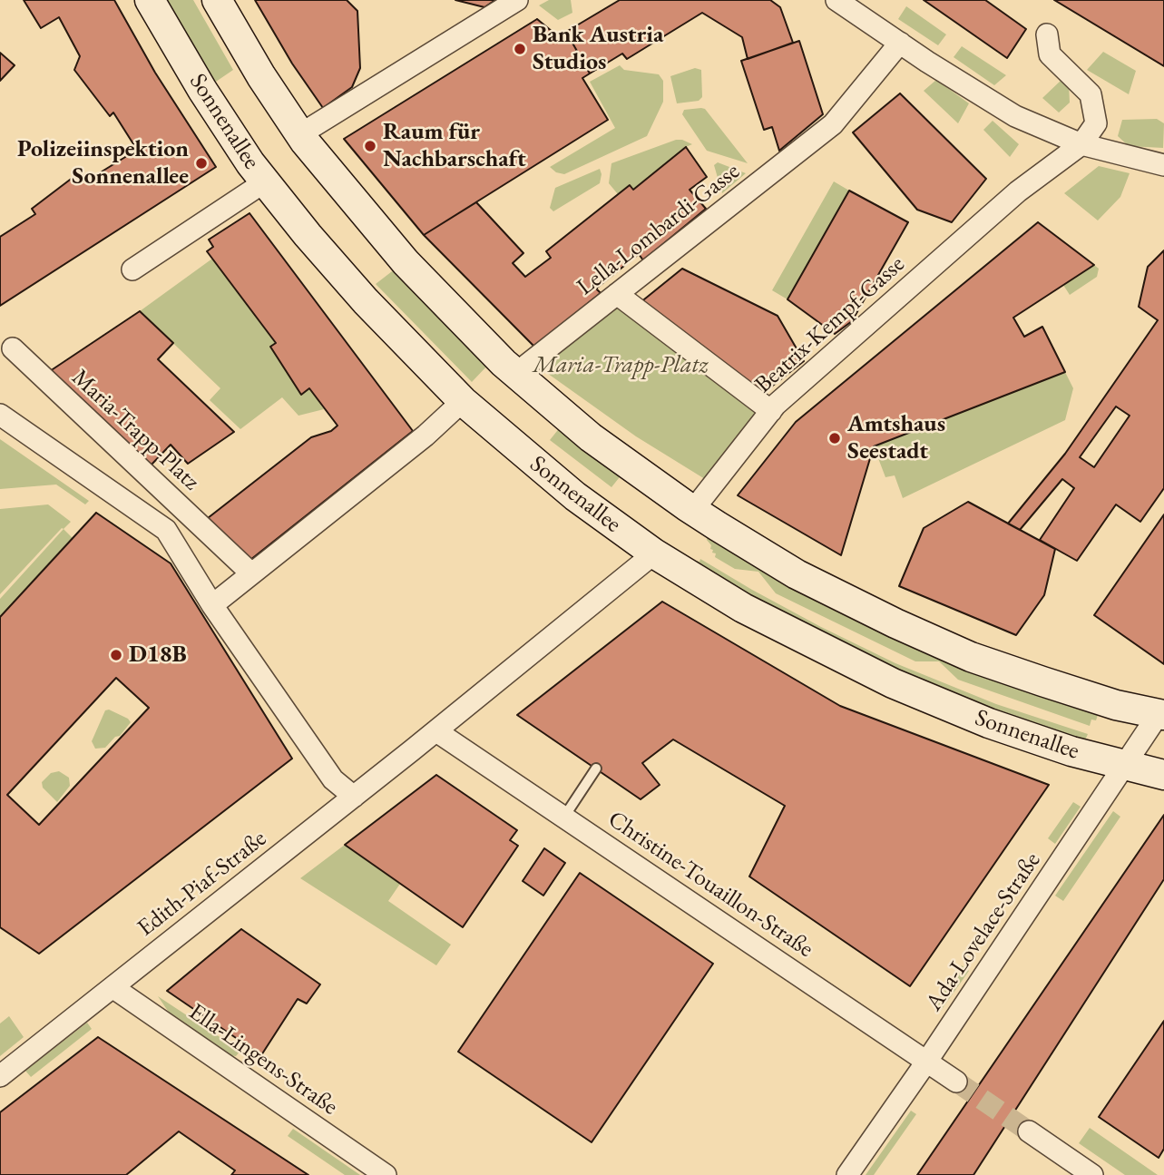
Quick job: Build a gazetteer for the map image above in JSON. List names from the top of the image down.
{
  "streets": {
    "street": [
      "Sonnenallee",
      "Lella-Lombardi-Gasse",
      "Beatrix-Kempf-Gasse",
      "Maria-Trapp-Platz",
      "Edith-Piaf-Straße",
      "Christine-Touaillon-Straße",
      "Ada-Lovelace-Straße",
      "Ella-Lingens-Straße"
    ]
  },
  "crossings": [
    ["Sonnenallee", "Ada-Lovelace-Straße"],
    ["Edith-Piaf-Straße", "Christine-Touaillon-Straße"],
    ["Edith-Piaf-Straße", "Ella-Lingens-Straße"],
    ["Christine-Touaillon-Straße", "Ada-Lovelace-Straße"]
  ],
  "parks": ["Maria-Trapp-Platz"],
  "places": [
    "Bank Austria Studios",
    "Raum für Nachbarschaft",
    "Polizeiinspektion Sonnenallee",
    "Amtshaus Seestadt",
    "D18B"
  ]
}
